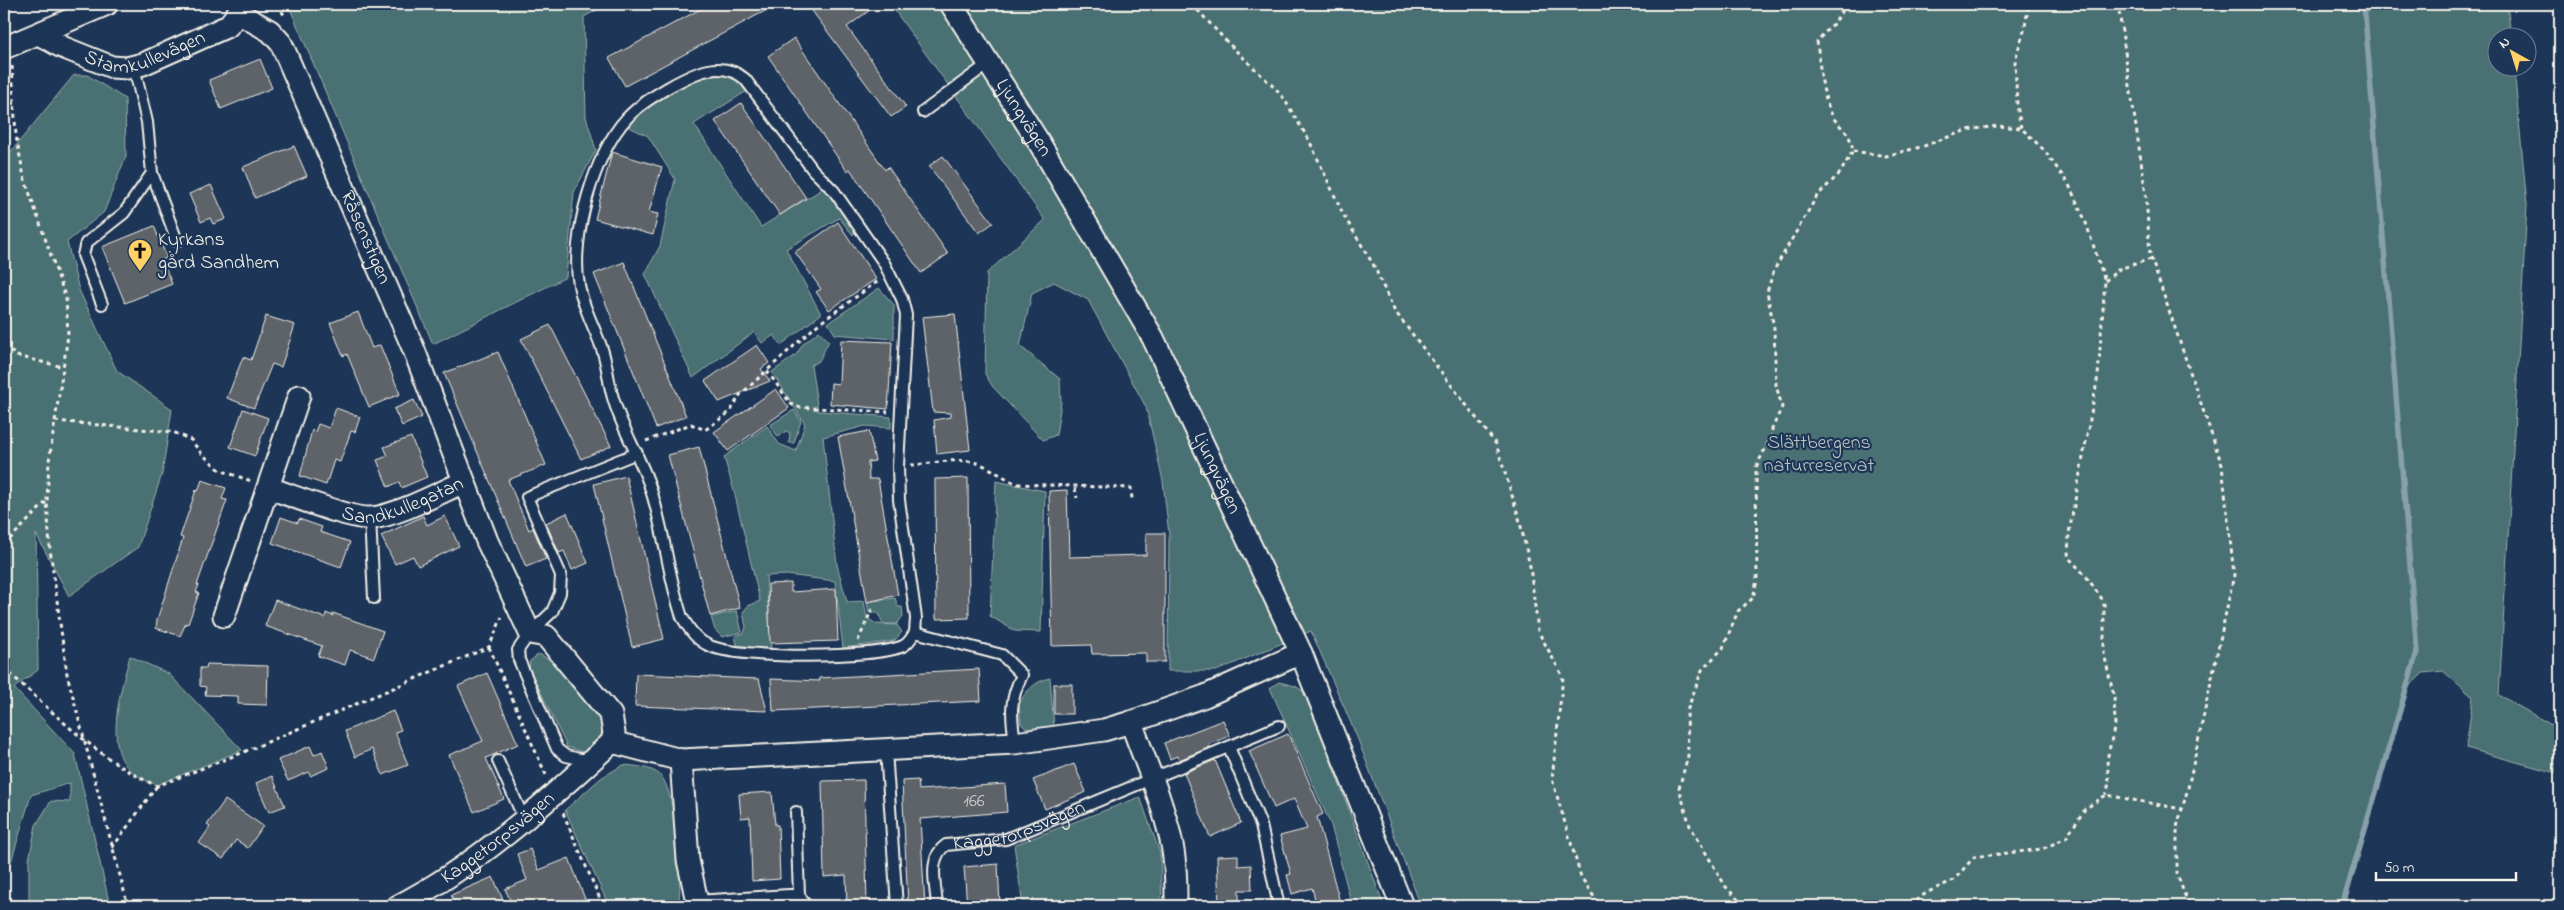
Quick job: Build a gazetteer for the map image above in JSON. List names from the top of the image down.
{
  "streets": {
    "street": [
      "Stamkullevägen",
      "Ljungvägen",
      "Råsenstigen",
      "Sandkullegatan",
      "Kaggetorpsvägen"
    ]
  },
  "crossings": [
    ["Stamkullevägen", "Råsenstigen"],
    ["Råsenstigen", "Sandkullegatan"]
  ],
  "parks": ["Slättbergens naturreservat"],
  "places": {
    "church": ["Kyrkans gård Sandhem"]
  },
  "house_numbers": ["166"],
  "scale_bar": "50 m",
  "north": "top left"
}
